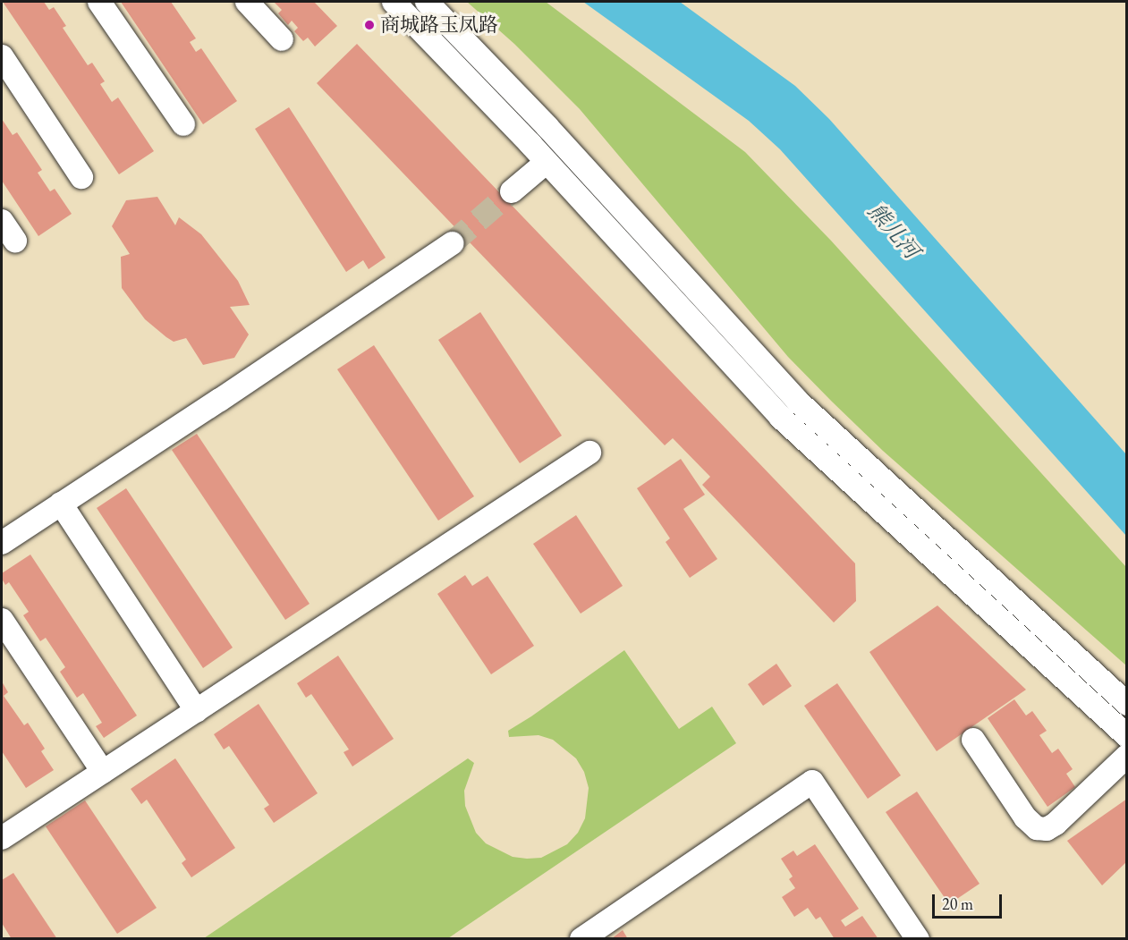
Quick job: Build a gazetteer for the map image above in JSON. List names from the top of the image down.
{
  "water": ["熊儿河"],
  "places": ["商城路玉凤路"],
  "scale_bar": "20 m"
}
